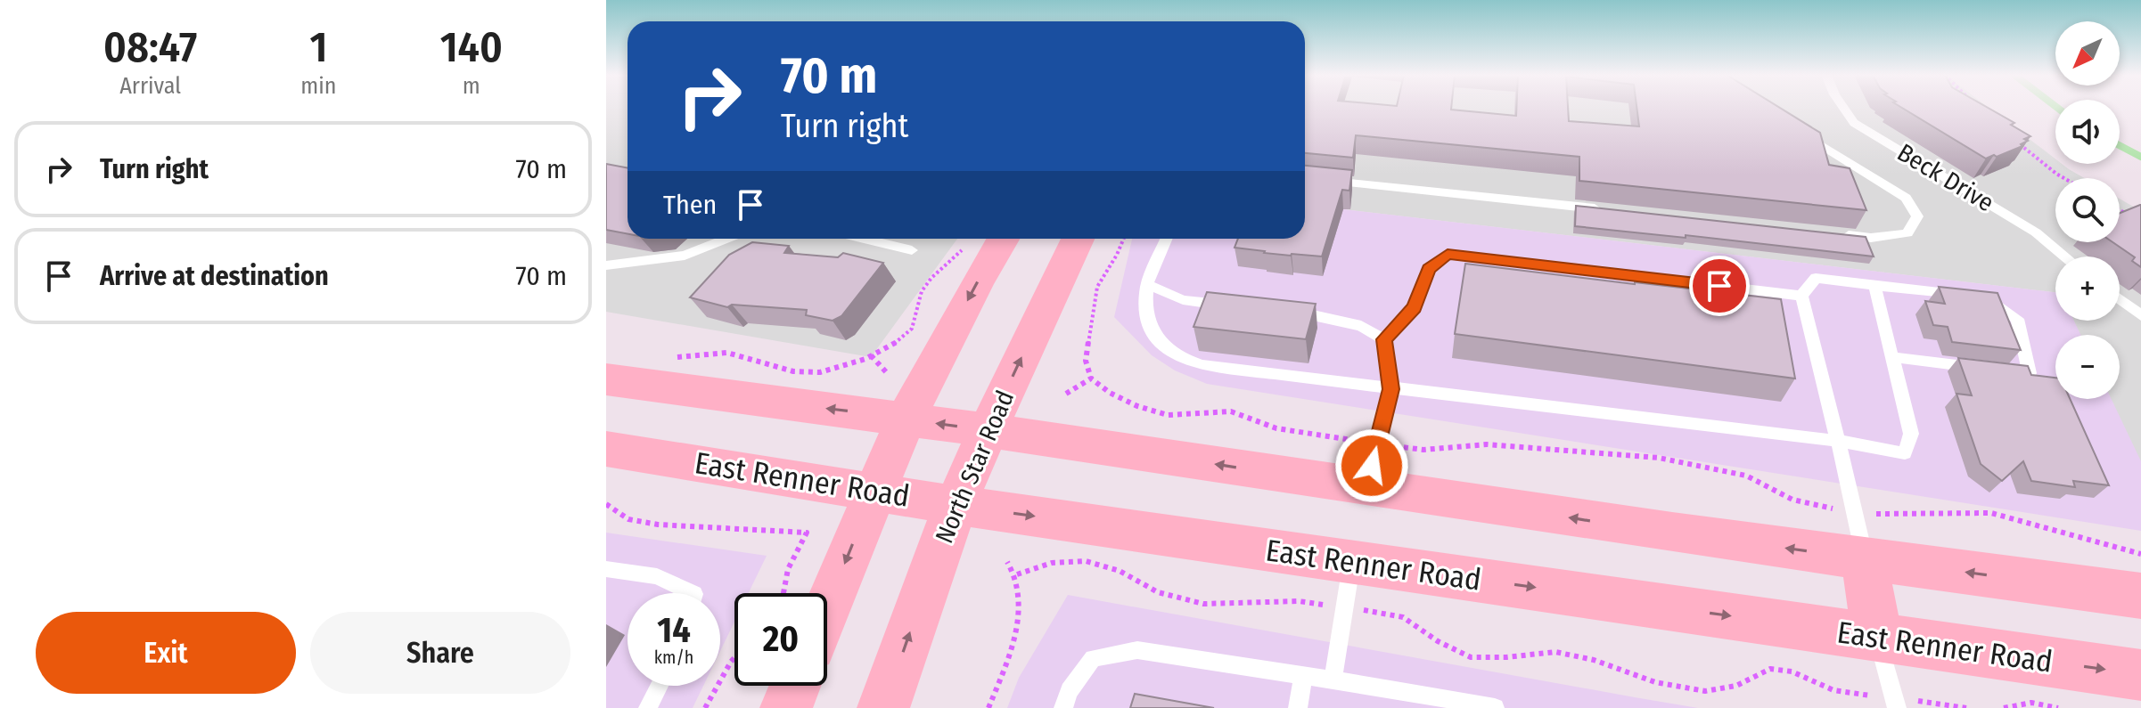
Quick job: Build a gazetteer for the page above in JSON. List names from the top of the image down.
{
  "streets": {
    "main road": ["North Star Road", "East Renner Road"],
    "lane": ["Beck Drive"]
  },
  "crossings": [
    ["North Star Road", "East Renner Road"]
  ],
  "north": "bottom left",
  "page": {
    "eta": [
      "08:47",
      "Arrival",
      "1",
      "min",
      "140",
      "m"
    ],
    "map_buttons": ["+", "−"],
    "turn": ["70 m", "Turn right"],
    "list": [
      {
        "name": "Turn right",
        "value": "70 m"
      },
      {
        "name": "Arrive at destination",
        "value": "70 m"
      }
    ],
    "then": "Then",
    "speed": "14 km/h",
    "limit": "20",
    "buttons": ["Exit", "Share"]
  }
}
